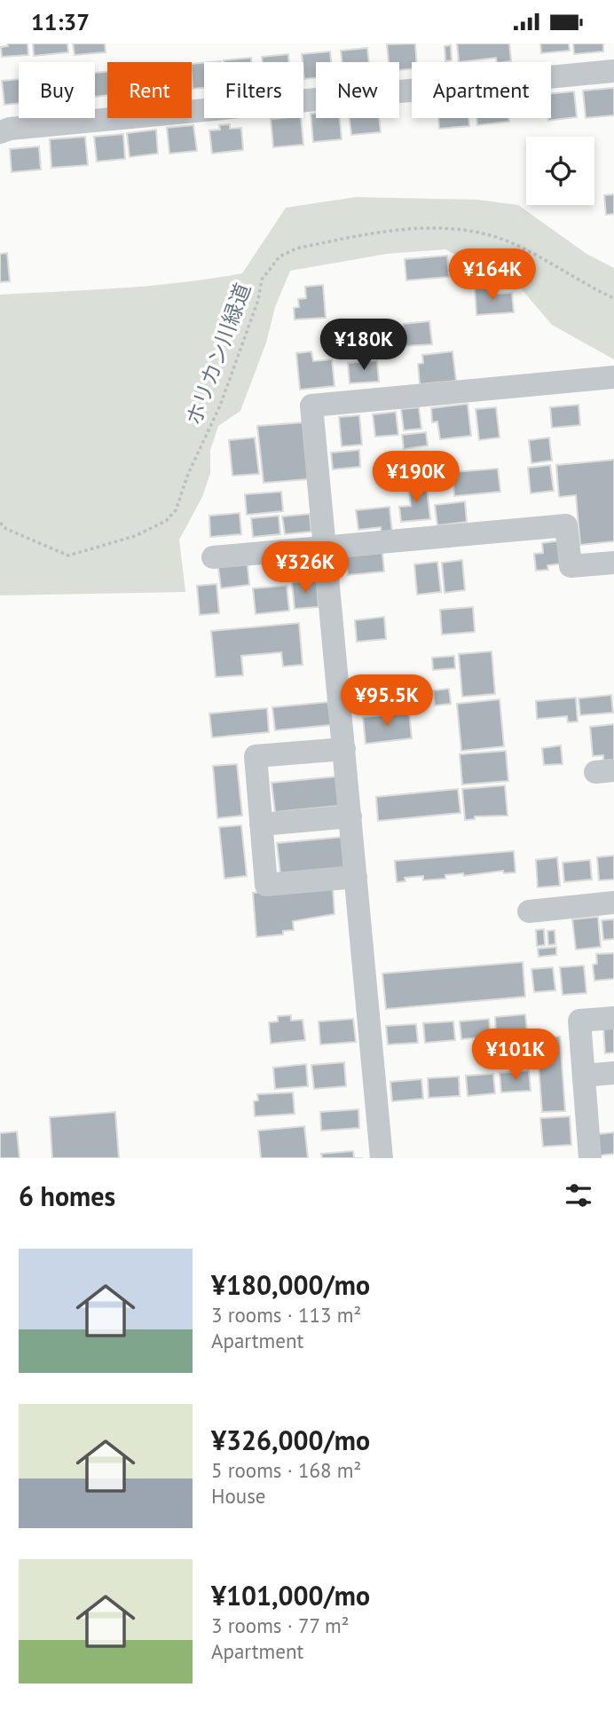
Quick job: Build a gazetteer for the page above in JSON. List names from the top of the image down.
{
  "streets": {
    "path": ["ホリカン川緑道"]
  },
  "page": {
    "status": "11:37",
    "chip": [
      "Buy",
      "Rent",
      "Filters",
      "New",
      "Apartment"
    ],
    "price": [
      "¥164K",
      "¥180K",
      "¥190K",
      "¥326K",
      "¥95.5K",
      "¥101K"
    ],
    "heading": "6 homes",
    "list": [
      {
        "name": "¥180,000/mo",
        "note": "3 rooms · 113 m² · Apartment"
      },
      {
        "name": "¥326,000/mo",
        "note": "5 rooms · 168 m² · House"
      },
      {
        "name": "¥101,000/mo",
        "note": "3 rooms · 77 m² · Apartment"
      }
    ]
  }
}
